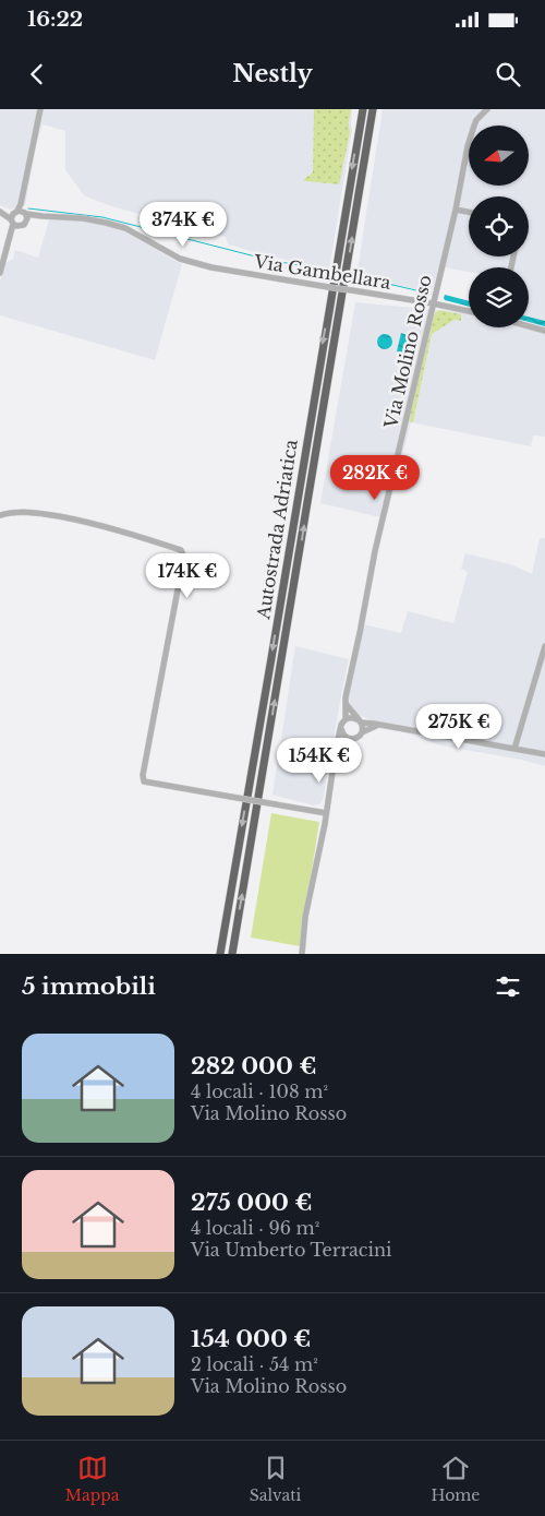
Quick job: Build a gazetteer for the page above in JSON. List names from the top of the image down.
{
  "streets": {
    "highway": ["Autostrada Adriatica"],
    "street": ["Via Gambellara", "Via Molino Rosso"]
  },
  "crossings": [
    ["Via Gambellara", "Via Molino Rosso"]
  ],
  "north": "left",
  "page": {
    "status": "16:22",
    "header": "Nestly",
    "price": [
      "374K €",
      "282K €",
      "174K €",
      "275K €",
      "154K €"
    ],
    "heading": "5 immobili",
    "list": [
      {
        "name": "282 000 €",
        "note": "4 locali · 108 m² · Via Molino Rosso"
      },
      {
        "name": "275 000 €",
        "note": "4 locali · 96 m² · Via Umberto Terracini"
      },
      {
        "name": "154 000 €",
        "note": "2 locali · 54 m² · Via Molino Rosso"
      }
    ],
    "tabs": ["Mappa", "Salvati", "Home"]
  }
}
